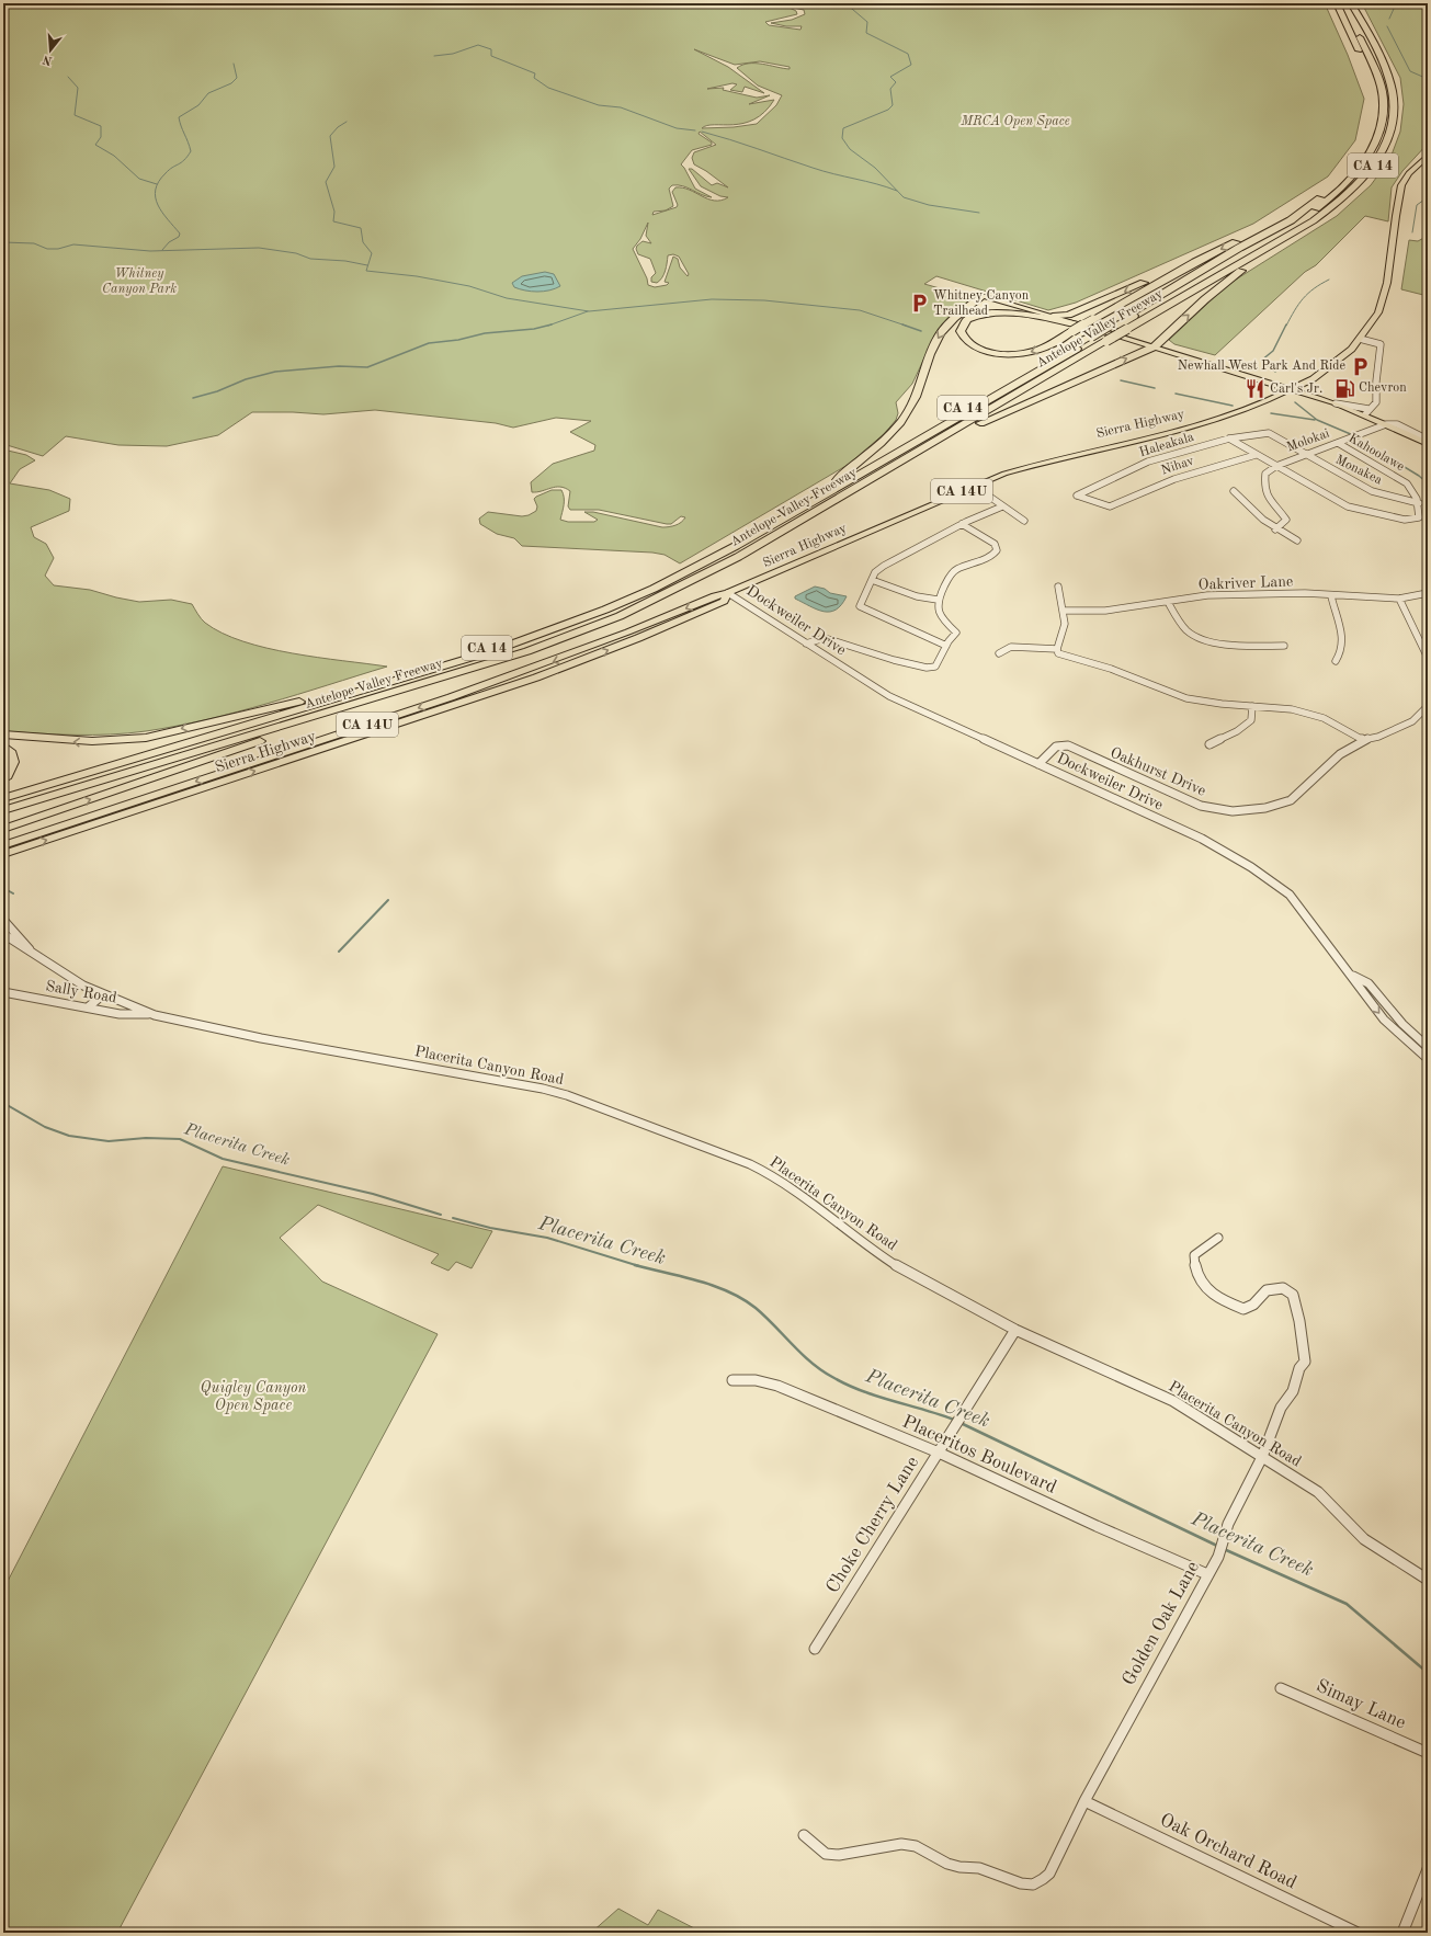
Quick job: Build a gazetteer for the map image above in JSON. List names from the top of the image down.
{
  "streets": {
    "highway": ["CA 14", "Antelope Valley Freeway"],
    "main road": ["Sierra Highway", "CA 14U"],
    "street": [
      "Molokai",
      "Haleakala",
      "Kahoolawe",
      "Nihav",
      "Monakea",
      "Oakriver Lane",
      "Dockweiler Drive",
      "Oakhurst Drive",
      "Sally Road",
      "Placerita Canyon Road",
      "Placeritos Boulevard",
      "Choke Cherry Lane",
      "Golden Oak Lane",
      "Simay Lane",
      "Oak Orchard Road"
    ]
  },
  "crossings": [
    ["Sierra Highway", "Dockweiler Drive"],
    ["Molokai", "Kahoolawe"],
    ["Molokai", "Monakea"],
    ["Haleakala", "Nihav"],
    ["Haleakala", "Monakea"],
    ["Kahoolawe", "Monakea"],
    ["Dockweiler Drive", "Oakhurst Drive"],
    ["Sally Road", "Placerita Canyon Road"],
    ["Placerita Canyon Road", "Choke Cherry Lane"],
    ["Placerita Canyon Road", "Golden Oak Lane"],
    ["Placeritos Boulevard", "Choke Cherry Lane"],
    ["Placeritos Boulevard", "Golden Oak Lane"],
    ["Golden Oak Lane", "Oak Orchard Road"]
  ],
  "water": ["Placerita Creek"],
  "parks": ["MRCA Open Space", "Whitney Canyon Park", "Quigley Canyon Open Space"],
  "places": {
    "parking": ["Whitney Canyon Trailhead", "Newhall West Park And Ride"],
    "fuel station": ["Chevron"],
    "restaurant": ["Carl's Jr."]
  },
  "north": "bottom"
}
